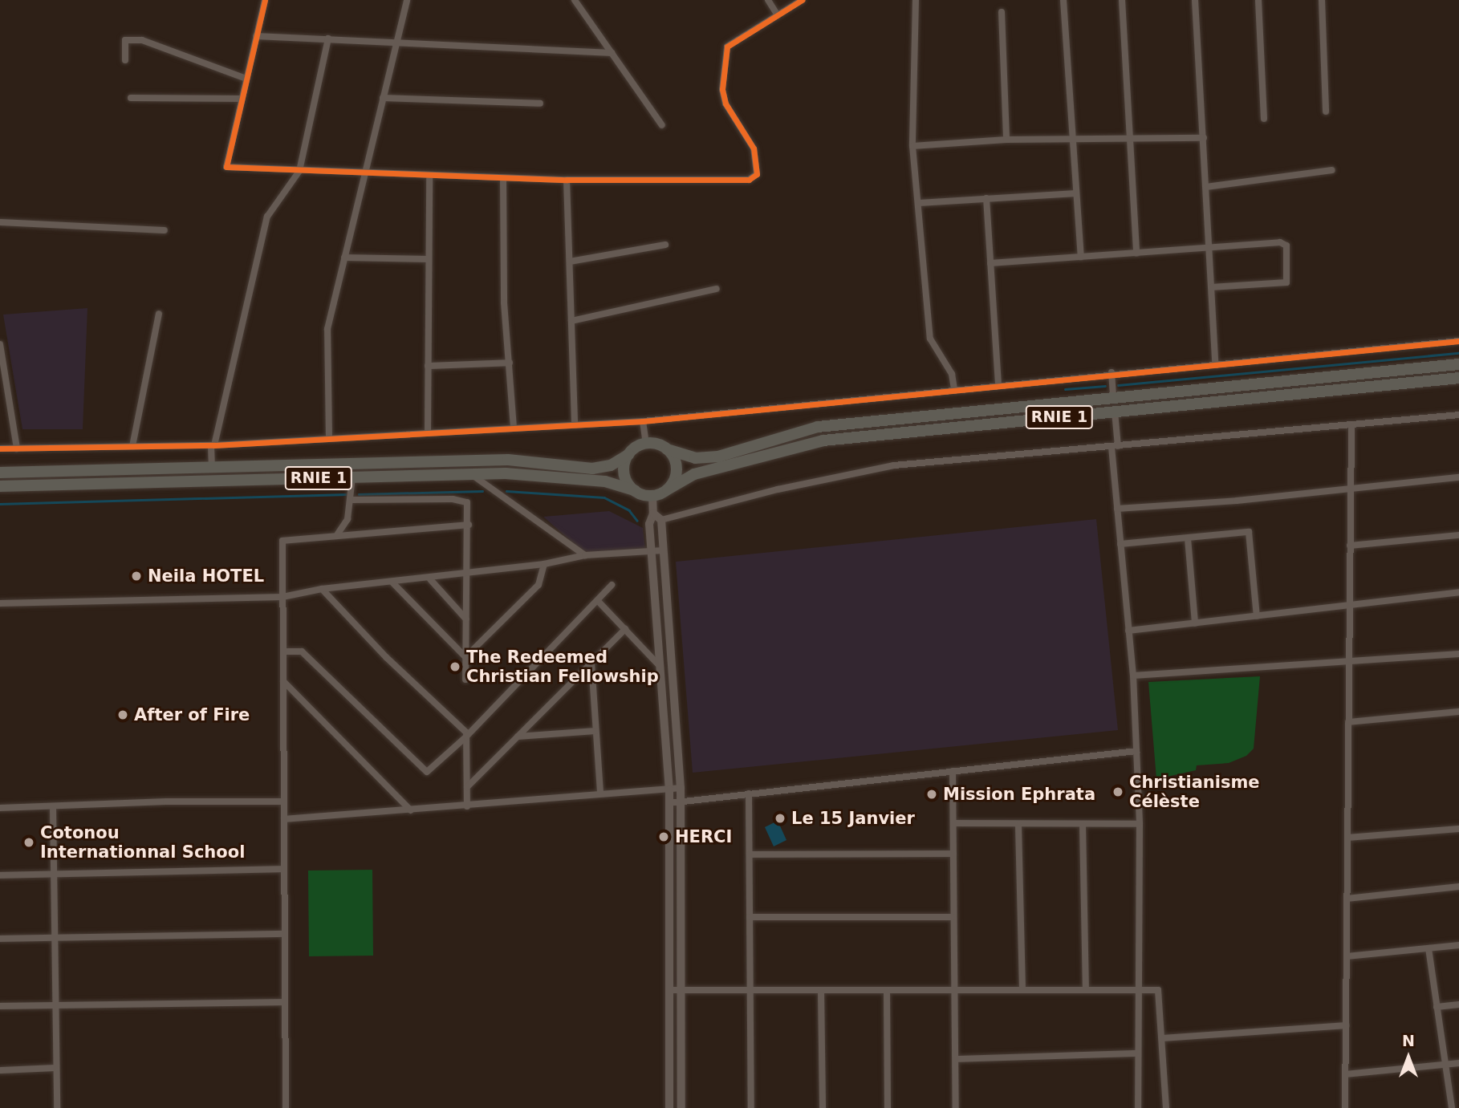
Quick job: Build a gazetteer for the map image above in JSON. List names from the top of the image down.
{
  "streets": {
    "highway": ["RNIE 1"]
  },
  "places": [
    "Neila HOTEL",
    "The Redeemed Christian Fellowship",
    "After of Fire",
    "Christianisme Célèste",
    "Mission Ephrata",
    "Le 15 Janvier",
    "HERCI",
    "Cotonou Internationnal School"
  ],
  "north": "top"
}
